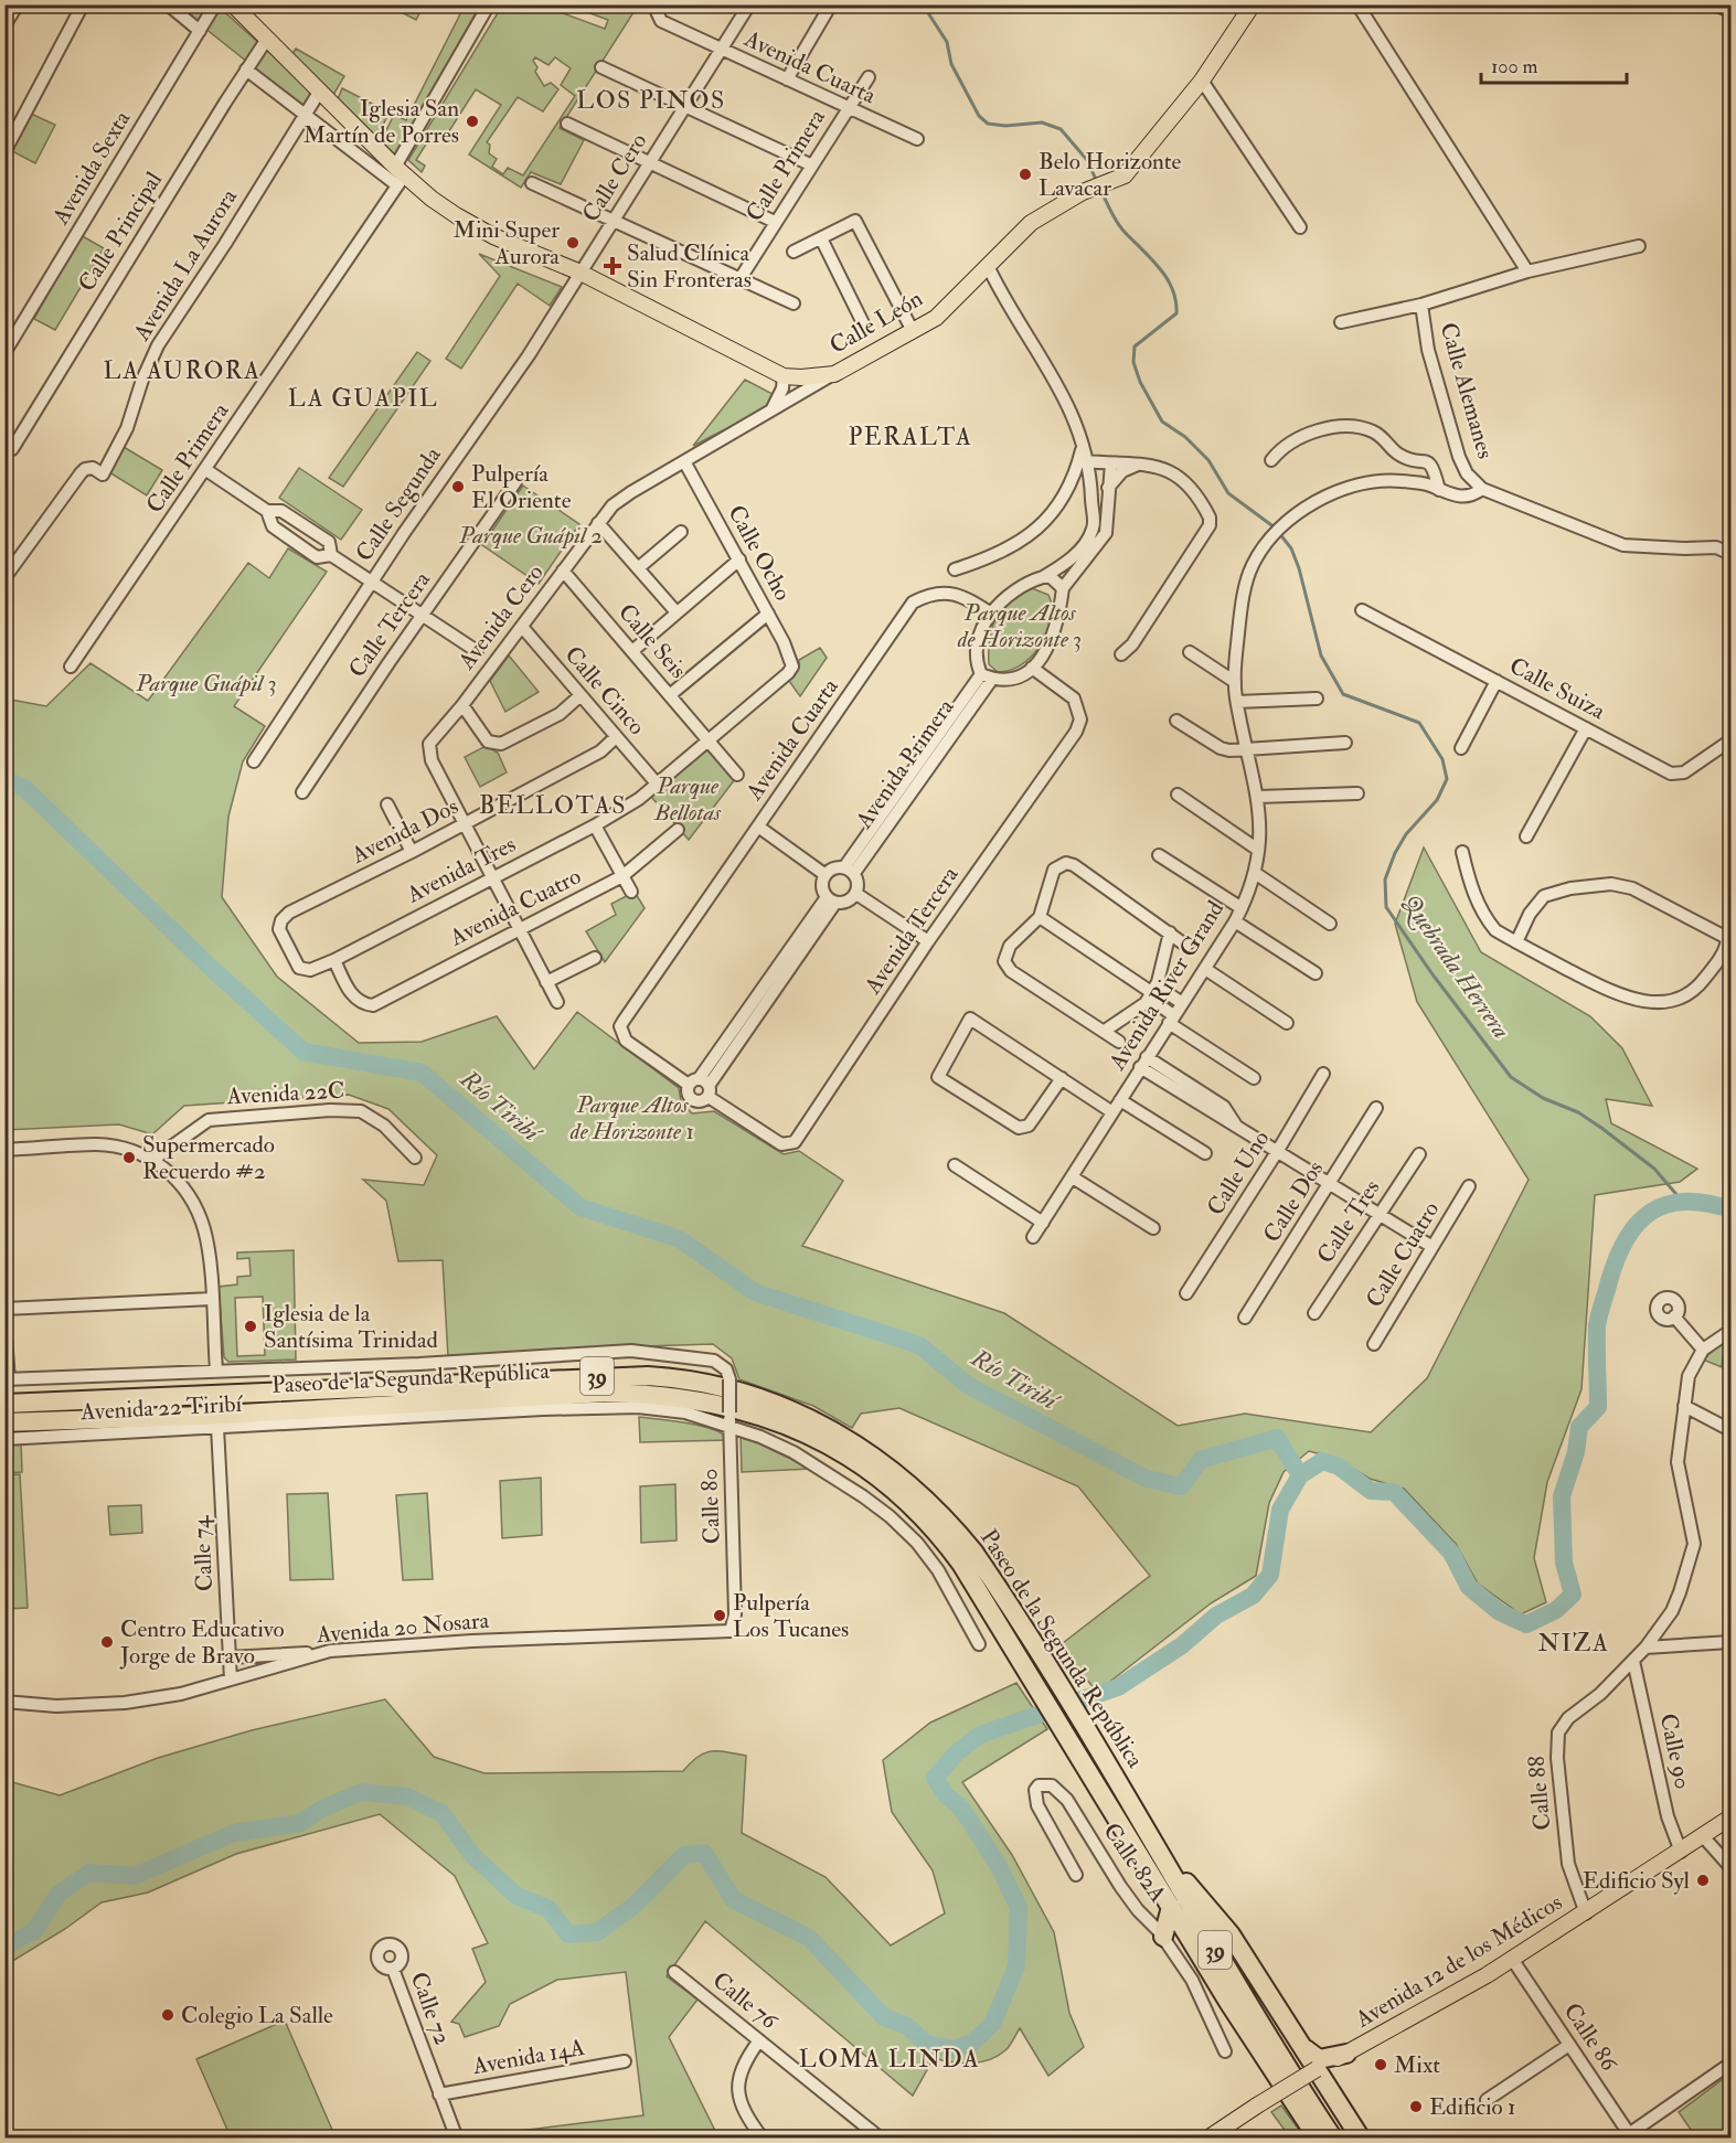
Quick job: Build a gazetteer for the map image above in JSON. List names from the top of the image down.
{
  "streets": {
    "highway": ["39", "Paseo de la Segunda República"],
    "main road": ["Calle León", "Avenida 12 de los Médicos"],
    "street": [
      "Avenida Cuarta",
      "Calle Primera",
      "Avenida Sexta",
      "Calle Cero",
      "Calle Principal",
      "Avenida La Aurora",
      "Calle Alemanes",
      "Calle Segunda",
      "Calle Ocho",
      "Avenida Cero",
      "Calle Tercera",
      "Calle Seis",
      "Calle Suiza",
      "Calle Cinco",
      "Avenida Primera",
      "Avenida Dos",
      "Avenida Tres",
      "Avenida Cuatro",
      "Avenida Tercera",
      "Avenida River Grand",
      "Avenida 22C",
      "Calle Uno",
      "Calle Dos",
      "Calle Tres",
      "Calle Cuatro",
      "Avenida 22 Tiribí",
      "Calle 80",
      "Calle 74",
      "Avenida 20 Nosara",
      "Calle 90",
      "Calle 88",
      "Calle 82A",
      "Calle 76",
      "Calle 72",
      "Calle 86",
      "Avenida 14A"
    ]
  },
  "crossings": [
    ["Avenida Cuarta", "Calle Primera"],
    ["Avenida Cuarta", "Calle Cero"],
    ["Avenida Cuarta", "Avenida Tercera"],
    ["Calle Primera", "Calle León"],
    ["Calle Cero", "Calle León"],
    ["Calle Cero", "Calle Segunda"],
    ["Calle Principal", "Calle León"],
    ["Avenida La Aurora", "Calle León"],
    ["Calle León", "Calle Segunda"],
    ["Calle León", "Avenida Cero"],
    ["Calle Alemanes", "Avenida River Grand"],
    ["Calle Ocho", "Avenida Cero"],
    ["Calle Ocho", "Avenida Tres"],
    ["Avenida Cero", "Calle Seis"],
    ["Avenida Cero", "Calle Cinco"],
    ["Avenida Cero", "Avenida Dos"],
    ["Calle Seis", "Avenida Tres"],
    ["Calle Cinco", "Avenida Dos"],
    ["Calle Cinco", "Avenida Tres"],
    ["Avenida Dos", "Avenida Tres"],
    ["Avenida Dos", "Avenida Cuatro"],
    ["Avenida Tres", "Avenida Cuatro"],
    ["Paseo de la Segunda República", "Avenida 22 Tiribí"],
    ["Paseo de la Segunda República", "Calle 74"],
    ["Avenida 22 Tiribí", "Calle 80"],
    ["Avenida 22 Tiribí", "Calle 74"],
    ["Calle 80", "Avenida 20 Nosara"],
    ["Calle 74", "Avenida 20 Nosara"],
    ["Calle 90", "Calle 88"],
    ["Calle 90", "Avenida 12 de los Médicos"],
    ["Calle 88", "Avenida 12 de los Médicos"],
    ["Avenida 12 de los Médicos", "Calle 86"],
    ["Calle 72", "Avenida 14A"]
  ],
  "districts": [
    "LOS PINOS",
    "LA AURORA",
    "LA GUAPIL",
    "PERALTA",
    "BELLOTAS",
    "NIZA",
    "LOMA LINDA"
  ],
  "water": ["Quebrada Herrera", "Río Tiribí"],
  "parks": [
    "Parque Guápil 2",
    "Parque Altos de Horizonte 3",
    "Parque Guápil 3",
    "Parque Bellotas",
    "Parque Altos de Horizonte 1"
  ],
  "places": {
    "other": [
      "Iglesia San Martín de Porres",
      "Belo Horizonte Lavacar",
      "Mini Super Aurora",
      "Pulpería El Oriente",
      "Supermercado Recuerdo #2",
      "Iglesia de la Santísima Trinidad",
      "Pulpería Los Tucanes",
      "Centro Educativo Jorge de Bravo",
      "Edificio Syl",
      "Colegio La Salle",
      "Mixt",
      "Edificio 1"
    ],
    "health": ["Salud Clínica Sin Fronteras"]
  },
  "scale_bar": "100 m"
}
